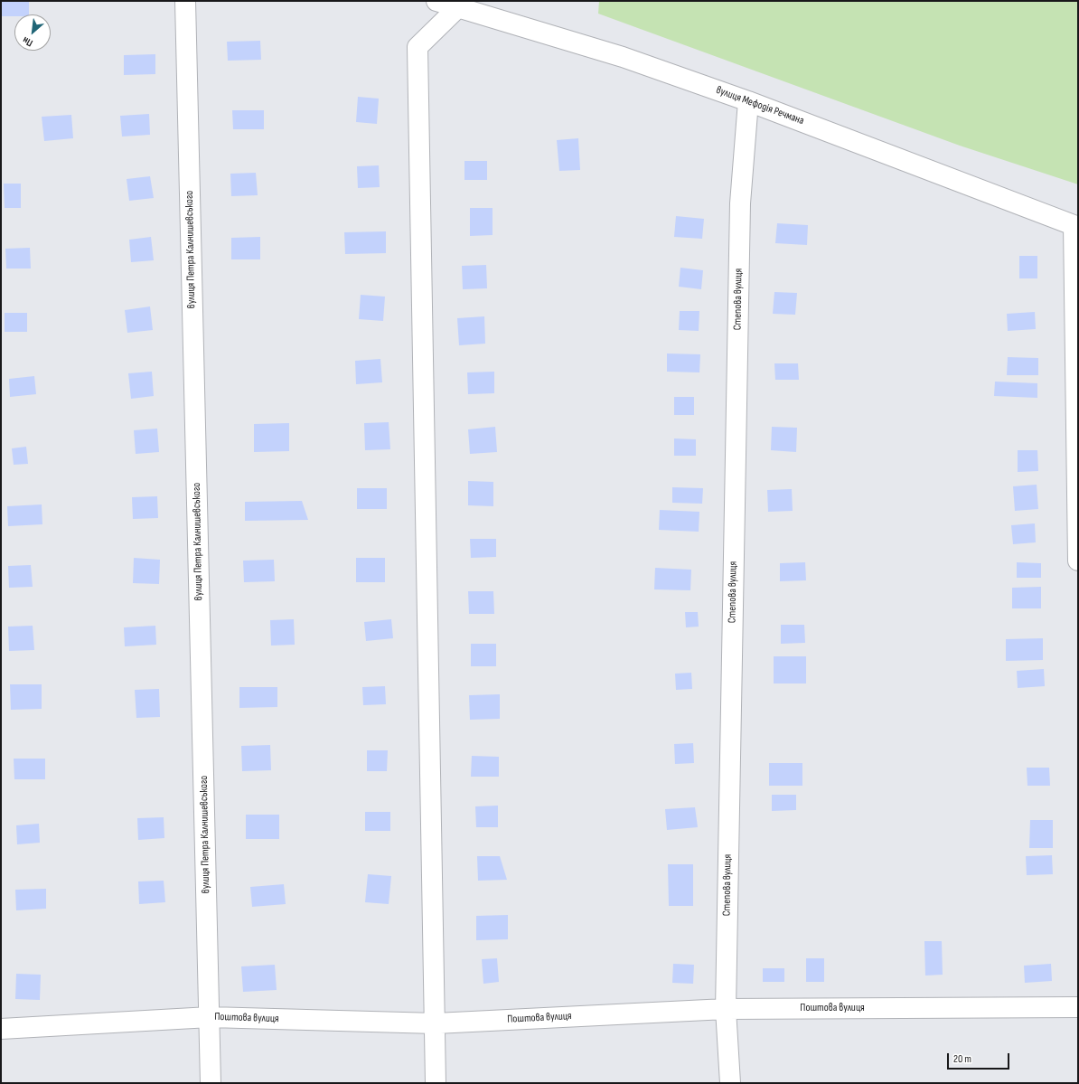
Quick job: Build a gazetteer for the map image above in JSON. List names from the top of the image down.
{
  "streets": {
    "street": [
      "вулиця Мефодія Речмана",
      "вулиця Петра Калнишевського",
      "Степова вулиця",
      "Поштова вулиця"
    ]
  },
  "crossings": [
    ["вулиця Мефодія Речмана", "Степова вулиця"],
    ["вулиця Петра Калнишевського", "Поштова вулиця"],
    ["Степова вулиця", "Поштова вулиця"]
  ],
  "scale_bar": "20 m",
  "north": "bottom left"
}
